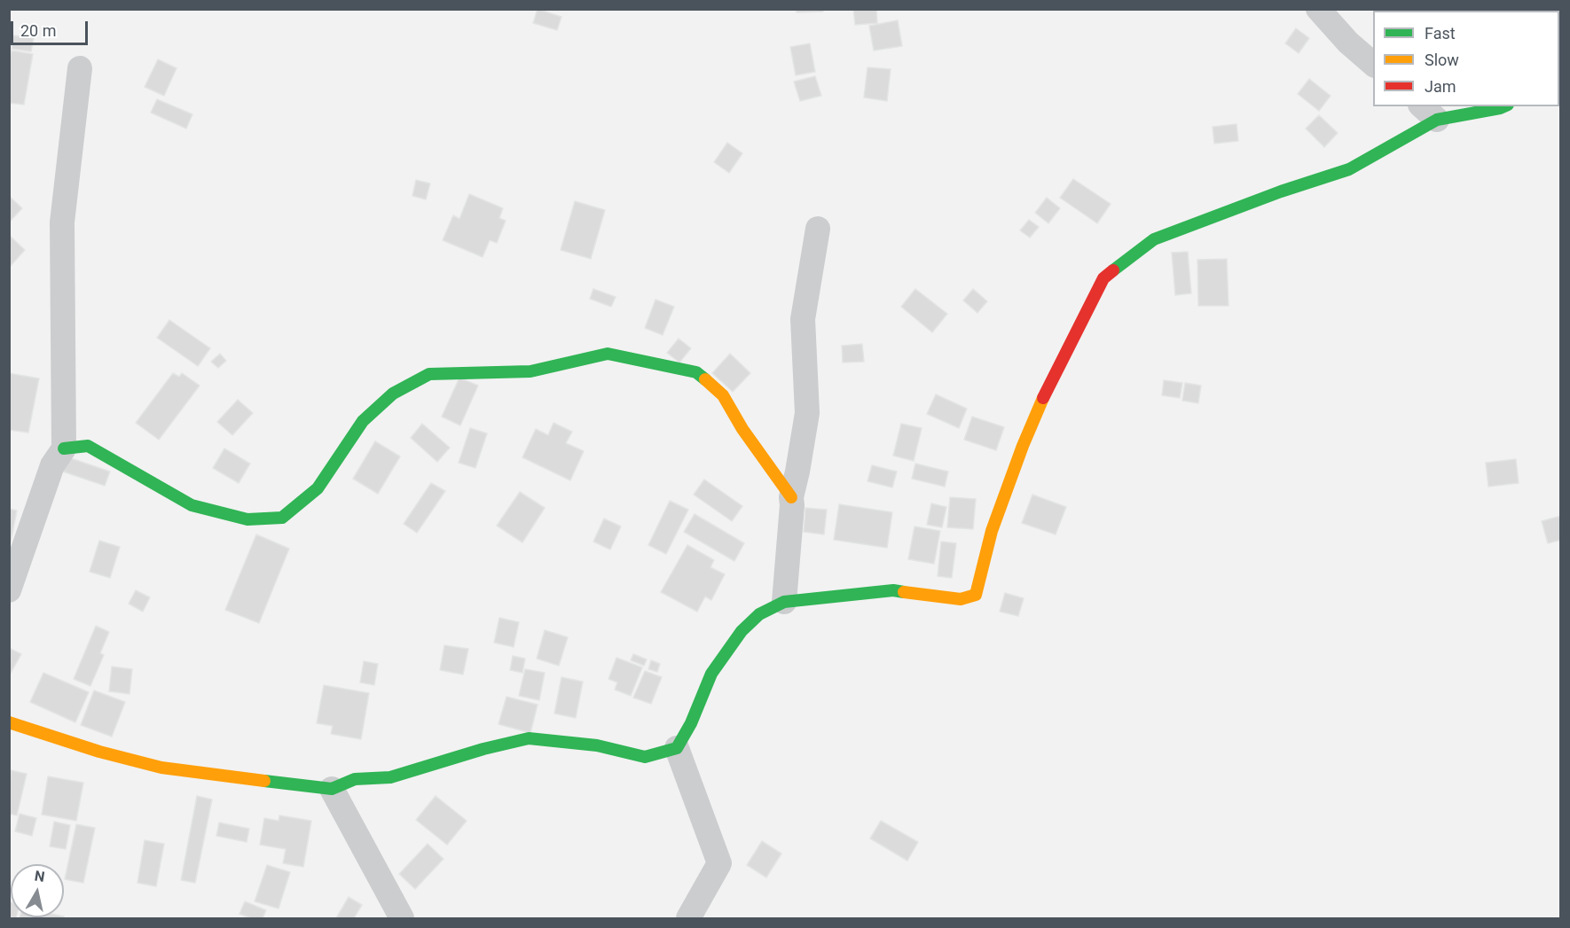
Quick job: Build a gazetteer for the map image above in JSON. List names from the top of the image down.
{
  "legend": ["Fast", "Slow", "Jam"],
  "scale_bar": "20 m",
  "north": "top"
}
